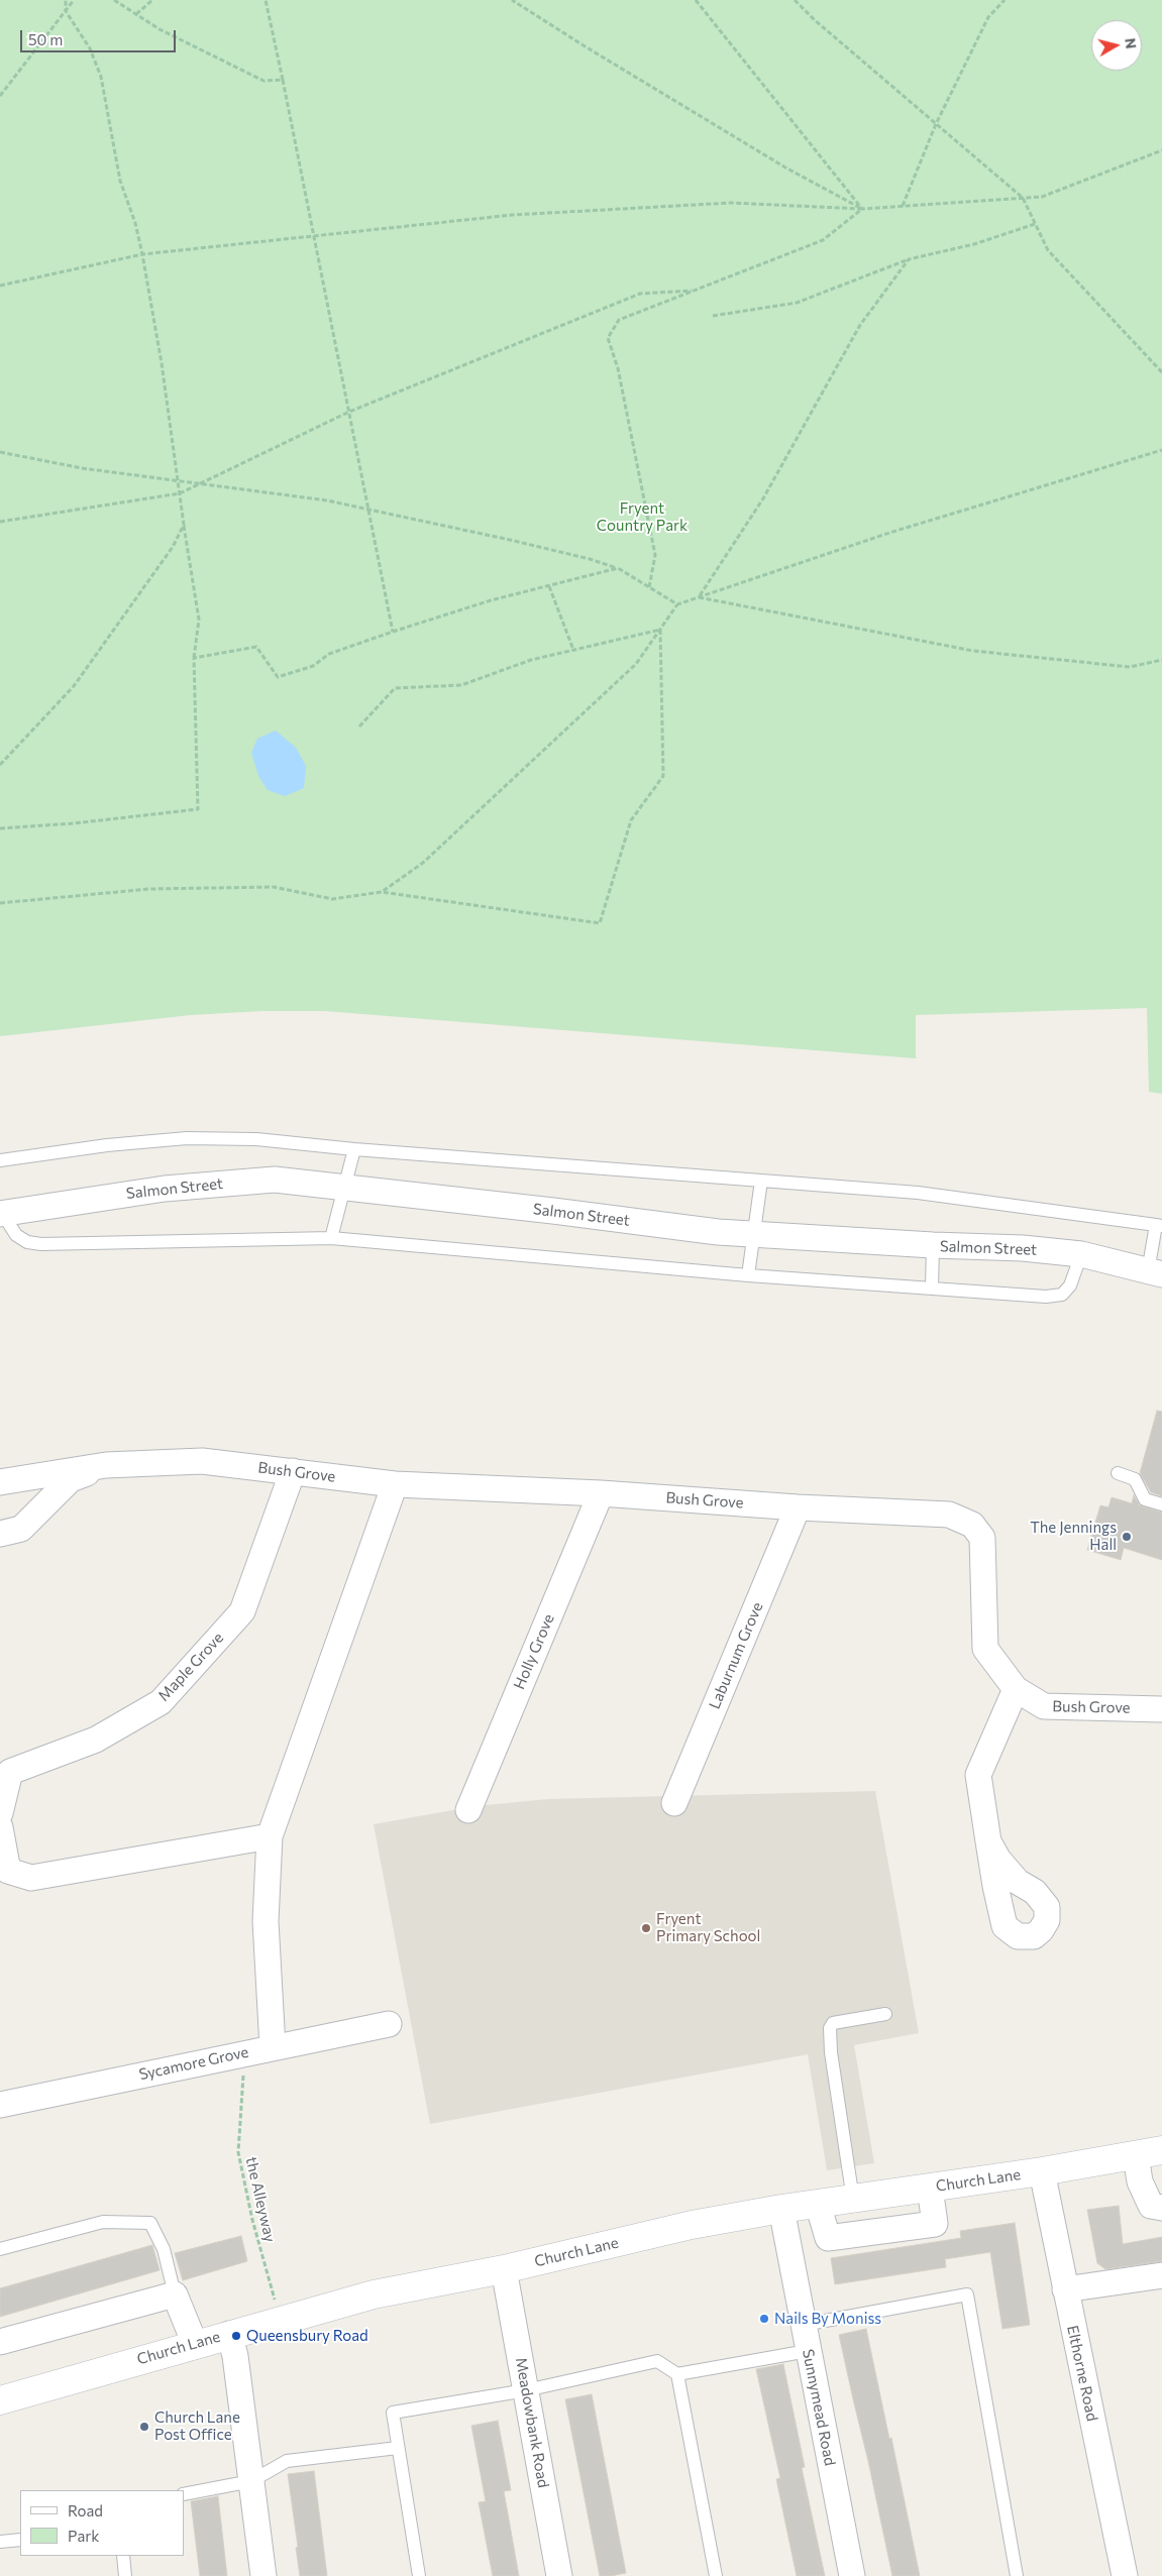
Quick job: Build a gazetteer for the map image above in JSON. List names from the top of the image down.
{
  "streets": {
    "main road": ["Church Lane"],
    "street": [
      "Salmon Street",
      "Bush Grove",
      "Holly Grove",
      "Laburnum Grove",
      "Maple Grove",
      "Sycamore Grove",
      "Elthorne Road",
      "Sunnymead Road",
      "Meadowbank Road"
    ],
    "path": ["the Alleyway"]
  },
  "crossings": [
    ["Bush Grove", "Holly Grove"],
    ["Bush Grove", "Laburnum Grove"],
    ["Bush Grove", "Maple Grove"],
    ["Sycamore Grove", "the Alleyway"],
    ["Church Lane", "the Alleyway"],
    ["Church Lane", "Elthorne Road"],
    ["Church Lane", "Sunnymead Road"],
    ["Church Lane", "Meadowbank Road"]
  ],
  "parks": ["Fryent Country Park"],
  "places": [
    "The Jennings Hall",
    "Fryent Primary School",
    "Nails By Moniss",
    "Queensbury Road",
    "Church Lane Post Office"
  ],
  "legend": ["Road", "Park"],
  "scale_bar": "50 m",
  "north": "right"
}
